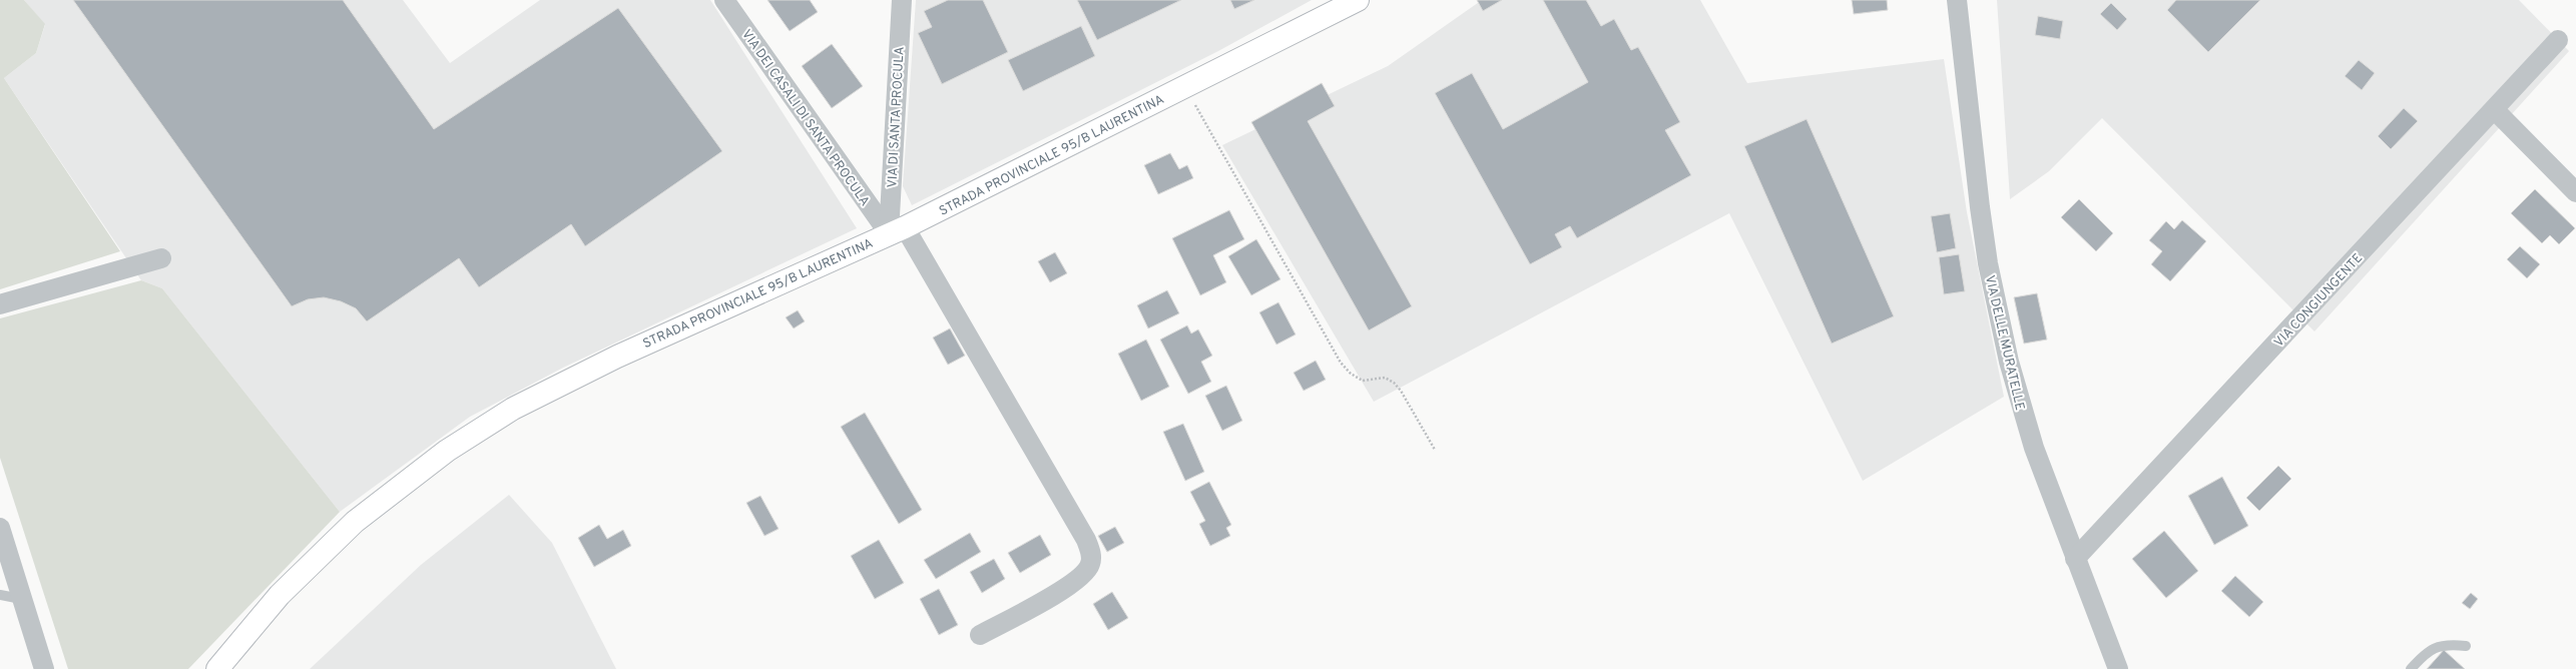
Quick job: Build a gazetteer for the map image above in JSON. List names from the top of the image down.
{
  "streets": {
    "main road": ["STRADA PROVINCIALE 95/B LAURENTINA"],
    "street": [
      "VIA DEI CASALI DI SANTA PROCULA",
      "VIA DI SANTA PROCULA",
      "VIA CONGIUNGENTE",
      "VIA DELLE MURATELLE"
    ]
  },
  "crossings": [
    ["VIA DEI CASALI DI SANTA PROCULA", "VIA DI SANTA PROCULA"],
    ["VIA DEI CASALI DI SANTA PROCULA", "STRADA PROVINCIALE 95/B LAURENTINA"],
    ["VIA DI SANTA PROCULA", "STRADA PROVINCIALE 95/B LAURENTINA"],
    ["VIA CONGIUNGENTE", "VIA DELLE MURATELLE"]
  ]
}
